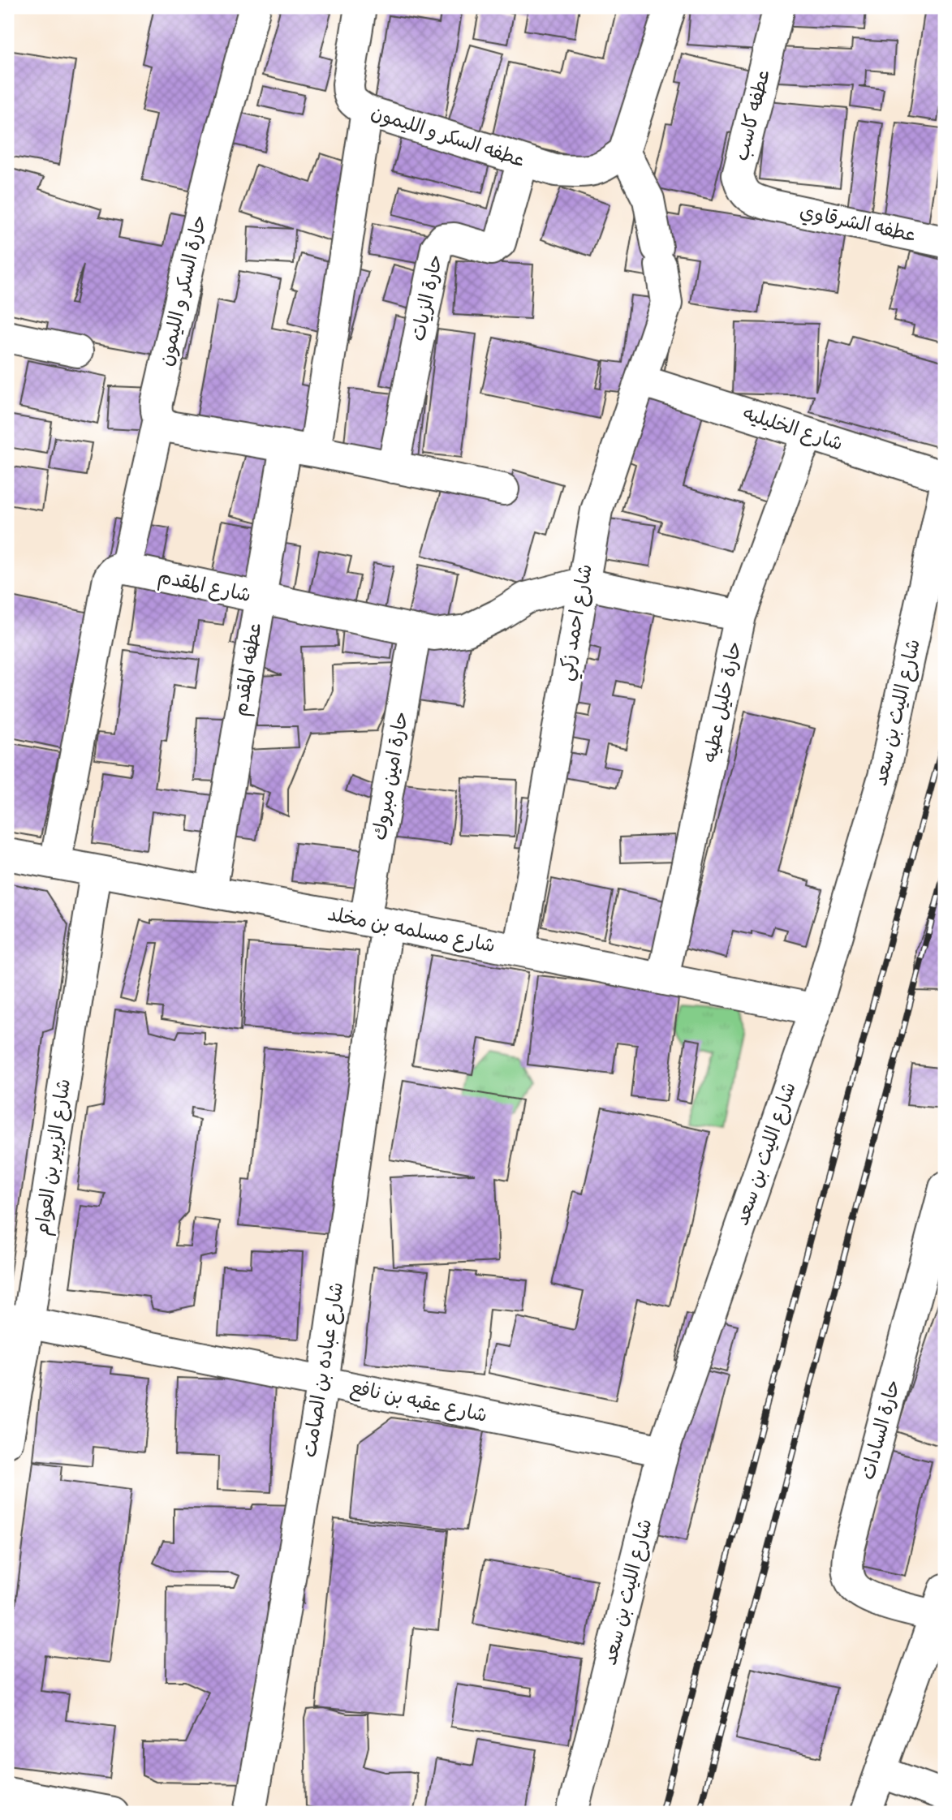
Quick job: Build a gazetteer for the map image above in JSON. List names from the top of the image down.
{
  "streets": {
    "street": [
      "عطفه كاسب",
      "عطفه السكر و الليمون",
      "عطفه الشرقاوي",
      "حارة السكر و الليمون",
      "حارة الزيات",
      "شارع الخليليه",
      "شارع المقدم",
      "شارع احمد زكي",
      "عطفه المقدم",
      "حارة خليل عطيه",
      "شارع الليث بن سعد",
      "حارة امين مبروك",
      "شارع مسلمه بن مخلد",
      "شارع الزبير بن العوام",
      "شارع عباده بن الصامت",
      "شارع عقبه بن نافع",
      "حارة السادات"
    ]
  },
  "crossings": [
    ["عطفه كاسب", "عطفه الشرقاوي"],
    ["عطفه السكر و الليمون", "حارة الزيات"],
    ["عطفه السكر و الليمون", "شارع احمد زكي"],
    ["حارة السكر و الليمون", "شارع المقدم"],
    ["شارع الخليليه", "شارع احمد زكي"],
    ["شارع الخليليه", "حارة خليل عطيه"],
    ["شارع المقدم", "شارع احمد زكي"],
    ["شارع المقدم", "عطفه المقدم"],
    ["شارع المقدم", "حارة امين مبروك"],
    ["شارع احمد زكي", "شارع مسلمه بن مخلد"],
    ["عطفه المقدم", "شارع مسلمه بن مخلد"],
    ["حارة خليل عطيه", "شارع مسلمه بن مخلد"],
    ["شارع الليث بن سعد", "شارع مسلمه بن مخلد"],
    ["شارع الليث بن سعد", "شارع عقبه بن نافع"],
    ["حارة امين مبروك", "شارع مسلمه بن مخلد"],
    ["حارة امين مبروك", "شارع عباده بن الصامت"],
    ["شارع مسلمه بن مخلد", "شارع الزبير بن العوام"],
    ["شارع مسلمه بن مخلد", "شارع عباده بن الصامت"],
    ["شارع الزبير بن العوام", "شارع عقبه بن نافع"],
    ["شارع عباده بن الصامت", "شارع عقبه بن نافع"]
  ]
}
